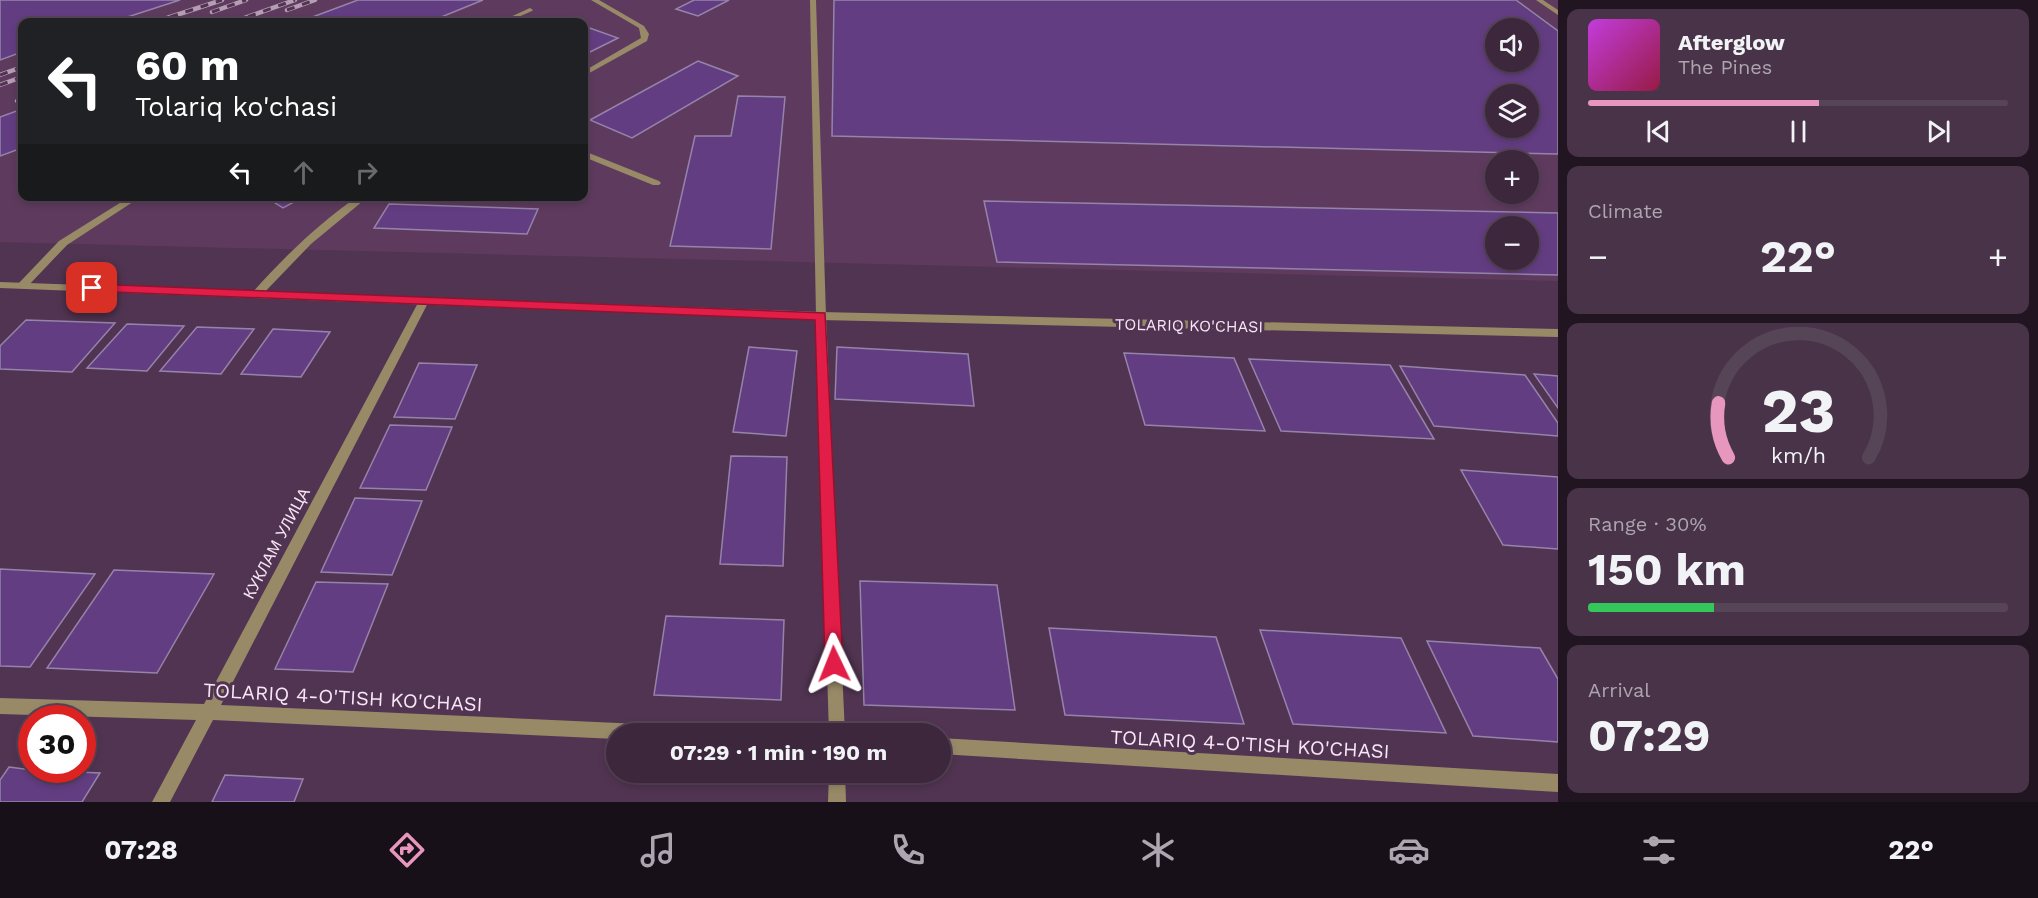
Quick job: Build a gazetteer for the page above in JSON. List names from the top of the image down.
{
  "streets": {
    "street": ["TOLARIQ KO'CHASI", "КУКЛАМ УЛИЦА", "TOLARIQ 4-O'TISH KO'CHASI"]
  },
  "crossings": [
    ["TOLARIQ KO'CHASI", "КУКЛАМ УЛИЦА"],
    ["КУКЛАМ УЛИЦА", "TOLARIQ 4-O'TISH KO'CHASI"]
  ],
  "page": {
    "map_buttons": ["+", "−"],
    "turn": ["60 m", "Tolariq ko'chasi"],
    "song": ["Afterglow", "The Pines"],
    "tile": [
      "Climate",
      ["Range · 30%", "150 km"],
      ["Arrival", "07:29"]
    ],
    "heat": ["−", "22°", "+"],
    "limit": "30",
    "trip": "07:29 · 1 min · 190 m",
    "tabs": ["07:28", "22°"],
    "gauge": ["23", "km/h"]
  }
}
